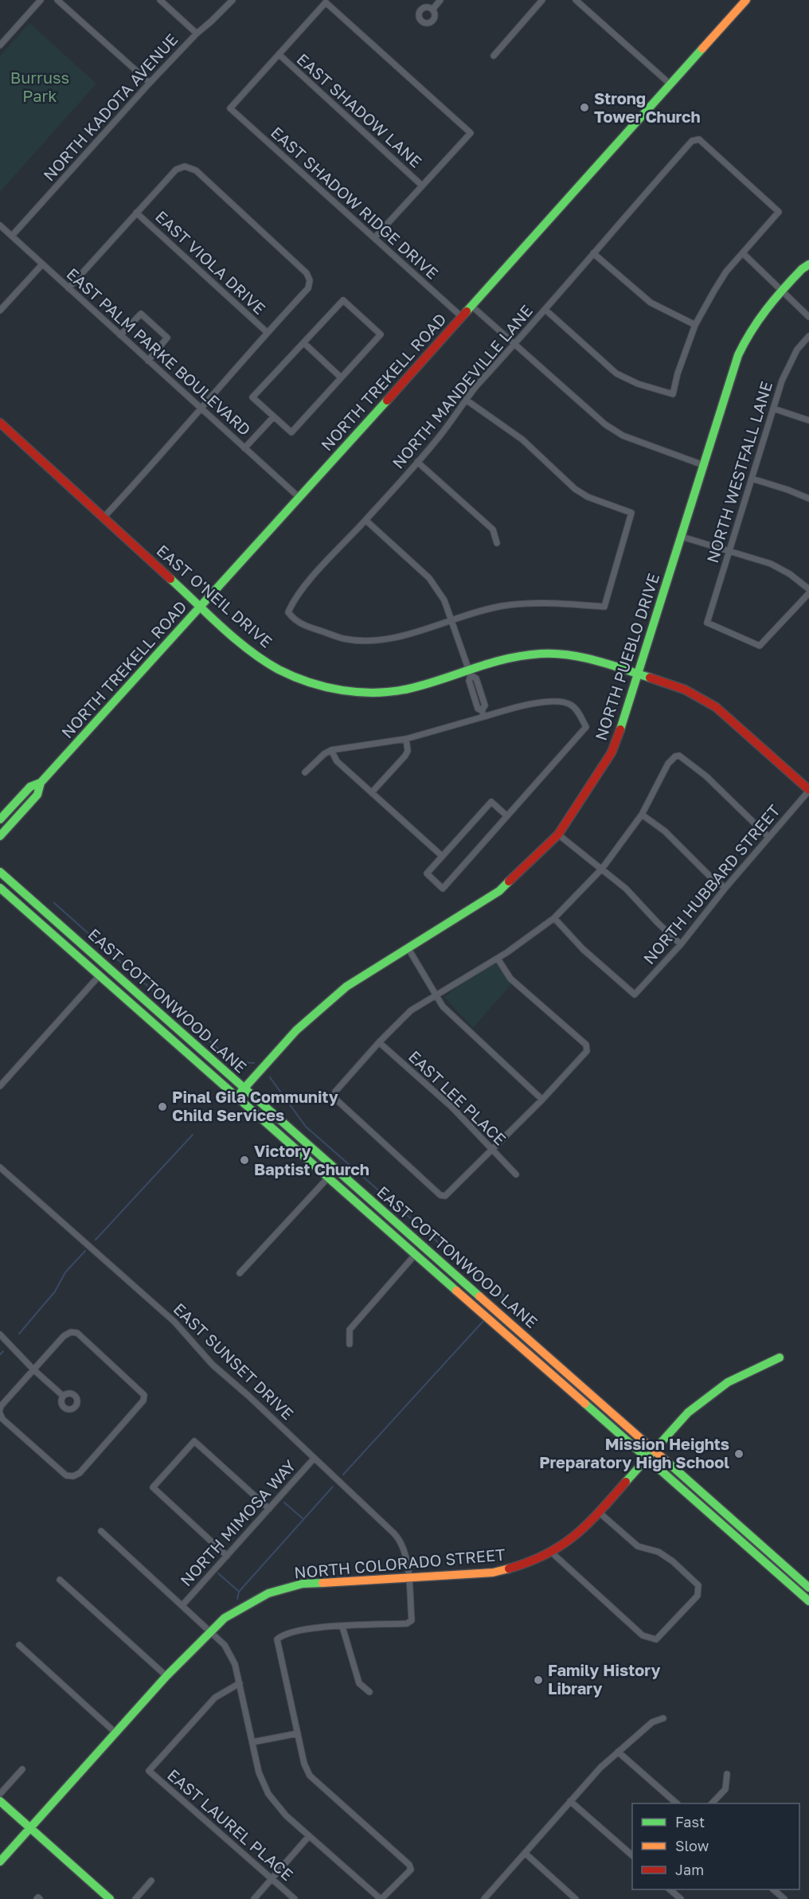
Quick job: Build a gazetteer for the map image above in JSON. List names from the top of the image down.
{
  "streets": {
    "main road": [
      "NORTH TREKELL ROAD",
      "EAST O'NEIL DRIVE",
      "NORTH PUEBLO DRIVE",
      "EAST COTTONWOOD LANE",
      "NORTH COLORADO STREET"
    ],
    "street": [
      "NORTH KADOTA AVENUE",
      "EAST SHADOW LANE",
      "EAST SHADOW RIDGE DRIVE",
      "EAST VIOLA DRIVE",
      "EAST PALM PARKE BOULEVARD",
      "NORTH MANDEVILLE LANE",
      "NORTH WESTFALL LANE",
      "NORTH HUBBARD STREET",
      "EAST LEE PLACE",
      "EAST SUNSET DRIVE",
      "NORTH MIMOSA WAY",
      "EAST LAUREL PLACE"
    ]
  },
  "crossings": [
    ["NORTH KADOTA AVENUE", "EAST PALM PARKE BOULEVARD"],
    ["EAST SHADOW LANE", "EAST SHADOW RIDGE DRIVE"],
    ["EAST SHADOW RIDGE DRIVE", "NORTH TREKELL ROAD"],
    ["EAST PALM PARKE BOULEVARD", "NORTH TREKELL ROAD"],
    ["NORTH TREKELL ROAD", "EAST O'NEIL DRIVE"],
    ["EAST O'NEIL DRIVE", "NORTH PUEBLO DRIVE"],
    ["EAST O'NEIL DRIVE", "NORTH HUBBARD STREET"],
    ["NORTH PUEBLO DRIVE", "EAST COTTONWOOD LANE"],
    ["EAST COTTONWOOD LANE", "NORTH COLORADO STREET"],
    ["EAST SUNSET DRIVE", "NORTH MIMOSA WAY"],
    ["EAST SUNSET DRIVE", "NORTH COLORADO STREET"]
  ],
  "parks": ["Burruss Park"],
  "places": [
    "Strong Tower Church",
    "Pinal Gila Community Child Services",
    "Victory Baptist Church",
    "Mission Heights Preparatory High School",
    "Family History Library"
  ],
  "legend": ["Fast", "Slow", "Jam"]
}
